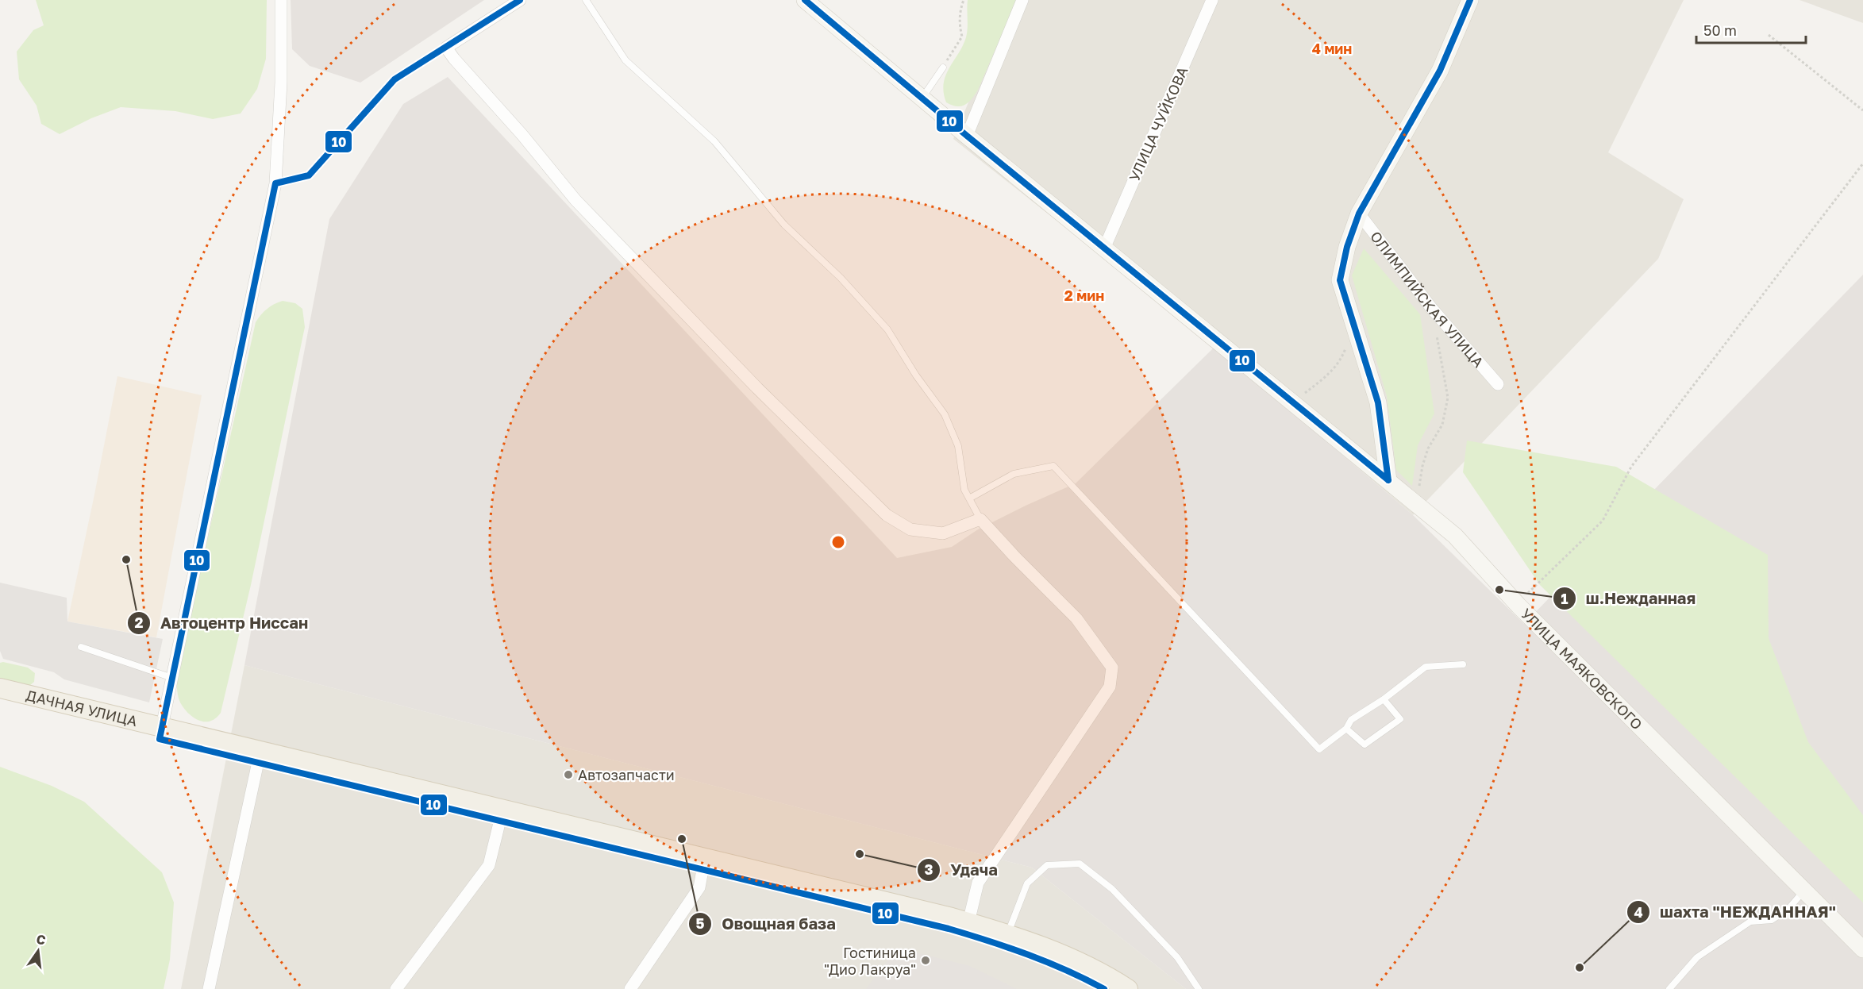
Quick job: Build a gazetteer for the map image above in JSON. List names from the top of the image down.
{
  "streets": {
    "main road": ["ДАЧНАЯ УЛИЦА"],
    "street": ["УЛИЦА ЧУЙКОВА", "ОЛИМПИЙСКАЯ УЛИЦА", "УЛИЦА МАЯКОВСКОГО"]
  },
  "crossings": [
    ["УЛИЦА ЧУЙКОВА", "УЛИЦА МАЯКОВСКОГО"],
    ["ОЛИМПИЙСКАЯ УЛИЦА", "УЛИЦА МАЯКОВСКОГО"]
  ],
  "places": [
    "Автоцентр Ниссан",
    "ш.Нежданная",
    "Автозапчасти",
    "Овощная база",
    "Удача",
    "Гостиница \"Дио Лакруа\"",
    "шахта \"НЕЖДАННАЯ\""
  ],
  "lines": ["transit line 10"],
  "scale_bar": "50 m",
  "north": "top",
  "rings": ["4 мин", "2 мин"]
}
